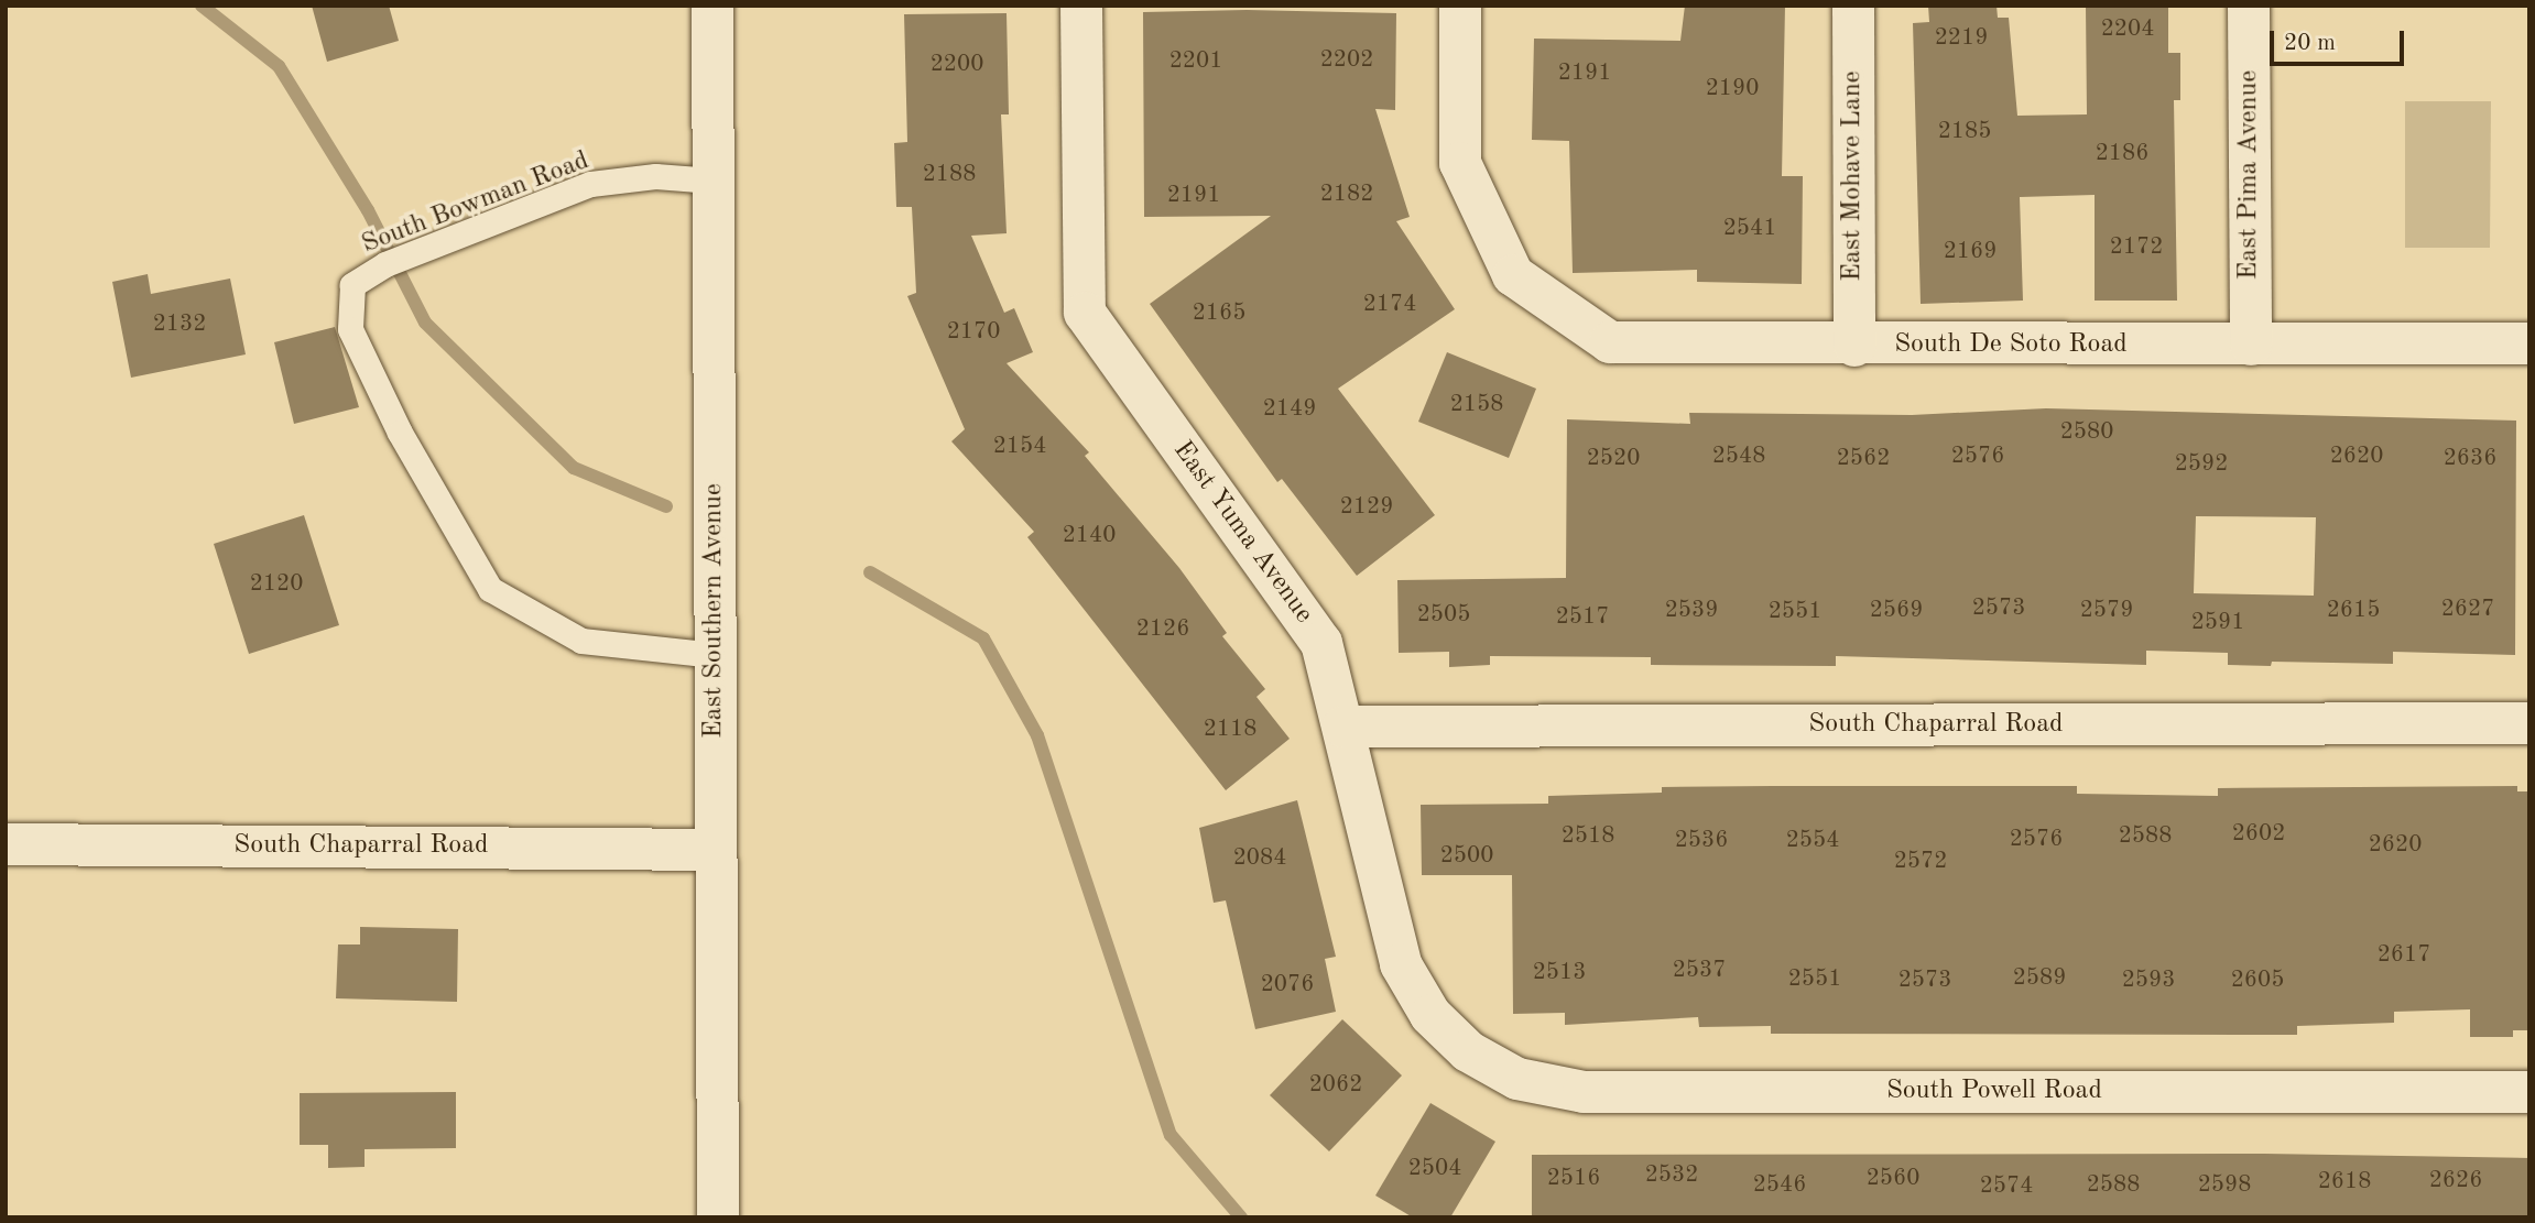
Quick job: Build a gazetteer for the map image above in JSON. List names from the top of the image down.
{
  "streets": {
    "street": [
      "East Pima Avenue",
      "East Mohave Lane",
      "South De Soto Road",
      "East Yuma Avenue",
      "East Southern Avenue",
      "South Chaparral Road",
      "South Powell Road"
    ],
    "lane": ["South Bowman Road"]
  },
  "crossings": [
    ["East Pima Avenue", "South De Soto Road"],
    ["East Mohave Lane", "South De Soto Road"],
    ["South Bowman Road", "East Southern Avenue"],
    ["East Yuma Avenue", "South Chaparral Road"],
    ["East Yuma Avenue", "South Powell Road"],
    ["East Southern Avenue", "South Chaparral Road"]
  ],
  "house_numbers": [
    "2204",
    "2219",
    "2202",
    "2201",
    "2200",
    "2191",
    "2190",
    "2185",
    "2186",
    "2188",
    "2182",
    "2191",
    "2541",
    "2172",
    "2169",
    "2174",
    "2165",
    "2132",
    "2170",
    "2158",
    "2149",
    "2580",
    "2154",
    "2548",
    "2576",
    "2620",
    "2520",
    "2562",
    "2636",
    "2592",
    "2129",
    "2140",
    "2120",
    "2573",
    "2627",
    "2539",
    "2569",
    "2579",
    "2615",
    "2551",
    "2505",
    "2517",
    "2591",
    "2126",
    "2118",
    "2602",
    "2518",
    "2588",
    "2576",
    "2536",
    "2554",
    "2620",
    "2500",
    "2084",
    "2572",
    "2617",
    "2537",
    "2513",
    "2589",
    "2551",
    "2573",
    "2593",
    "2605",
    "2076",
    "2062",
    "2504",
    "2532",
    "2516",
    "2560",
    "2626",
    "2618",
    "2546",
    "2588",
    "2598",
    "2574"
  ],
  "scale_bar": "20 m"
}
